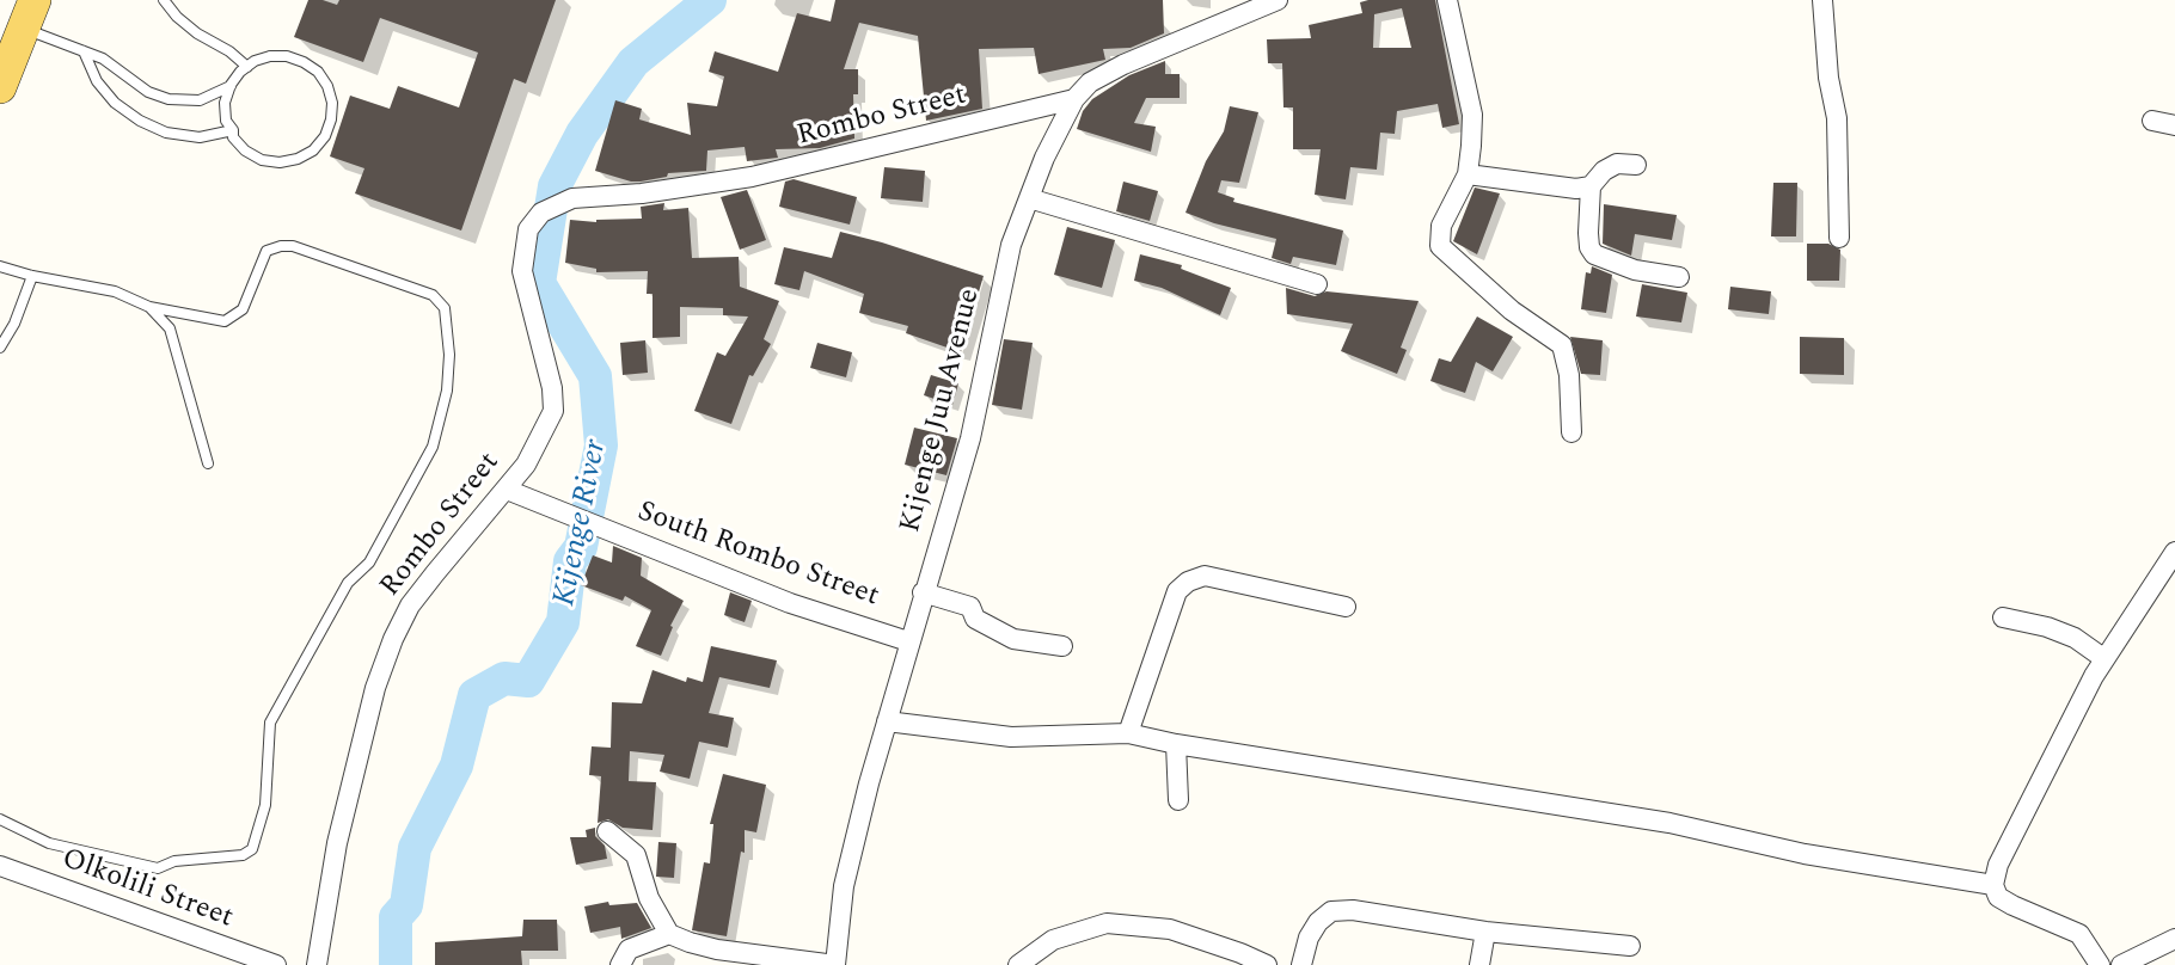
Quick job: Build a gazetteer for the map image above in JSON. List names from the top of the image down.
{
  "streets": {
    "street": [
      "Rombo Street",
      "Kijenge Juu Avenue",
      "South Rombo Street",
      "Olkolili Street"
    ]
  },
  "crossings": [
    ["Rombo Street", "Kijenge Juu Avenue"],
    ["Rombo Street", "South Rombo Street"],
    ["Kijenge Juu Avenue", "South Rombo Street"]
  ],
  "water": ["Kijenge River"]
}
